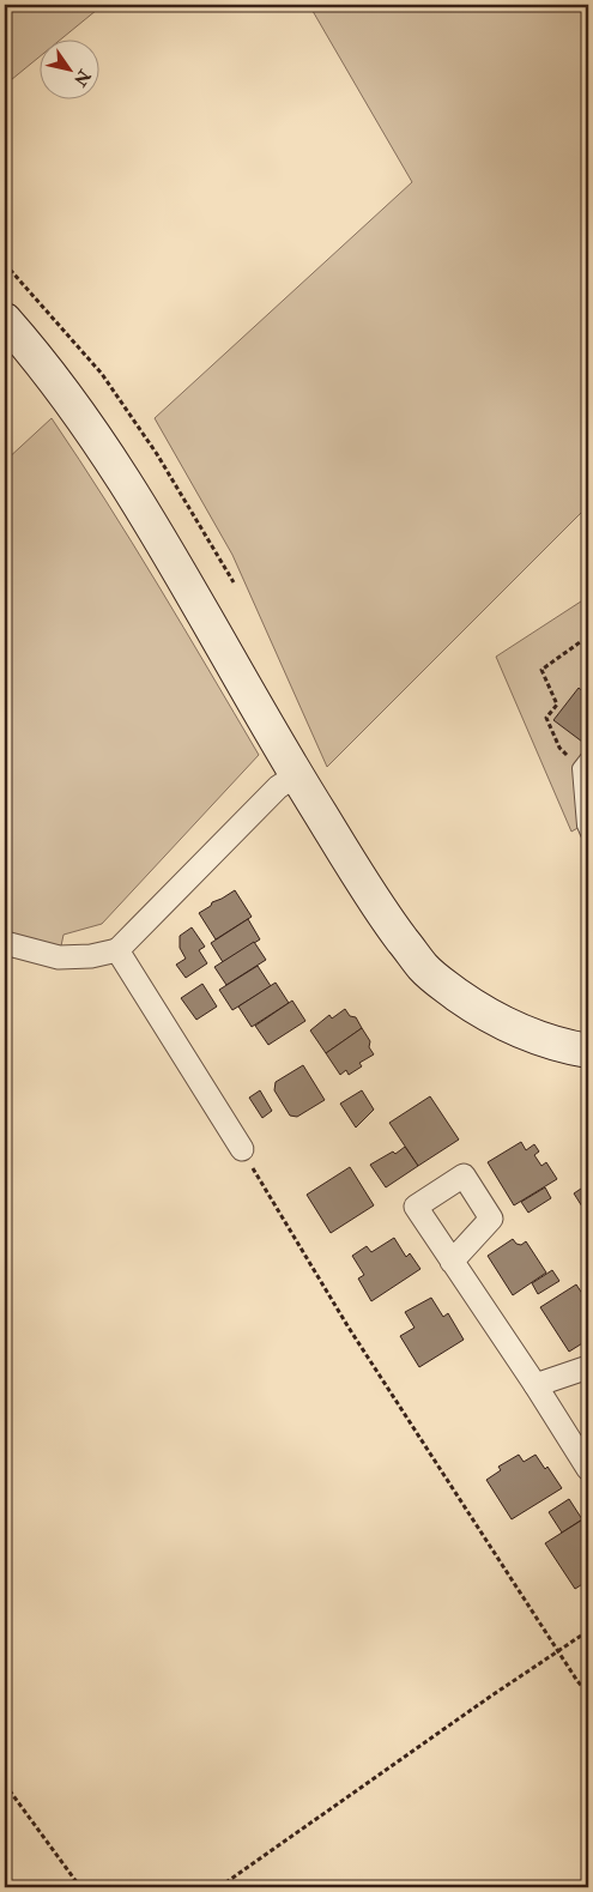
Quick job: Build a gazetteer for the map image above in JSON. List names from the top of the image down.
{
  "north": "bottom right"
}
